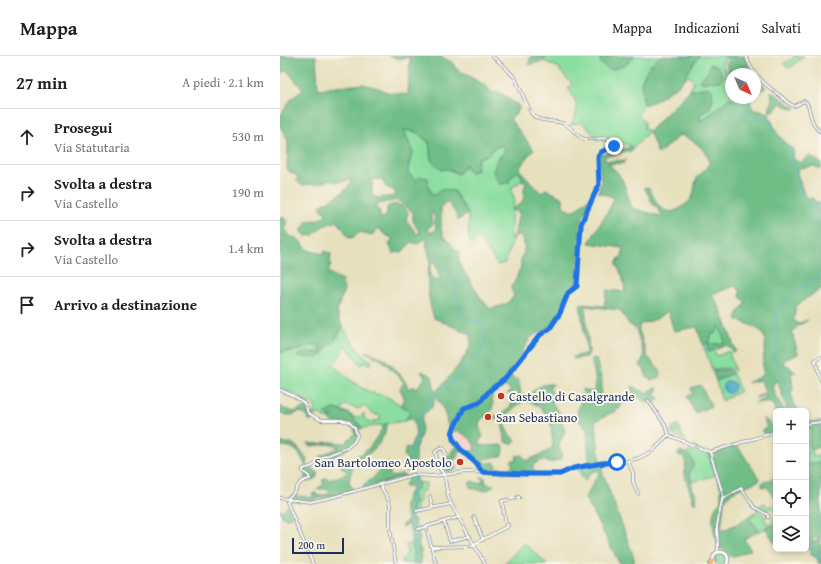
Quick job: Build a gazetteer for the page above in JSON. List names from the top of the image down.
{
  "places": ["Castello di Casalgrande", "San Sebastiano", "San Bartolomeo Apostolo"],
  "scale_bar": "200 m",
  "north": "bottom right",
  "page": {
    "header": "Mappa",
    "nav": ["Mappa", "Indicazioni", "Salvati"],
    "heading": ["27 min", "A piedi · 2.1 km"],
    "list": [
      ["Prosegui", "Via Statutaria", "530 m"],
      ["Svolta a destra", "Via Castello", "190 m"],
      ["Svolta a destra", "Via Castello", "1.4 km"],
      "Arrivo a destinazione"
    ],
    "map_buttons": ["+", "−"],
    "scale": "200 m"
  }
}
